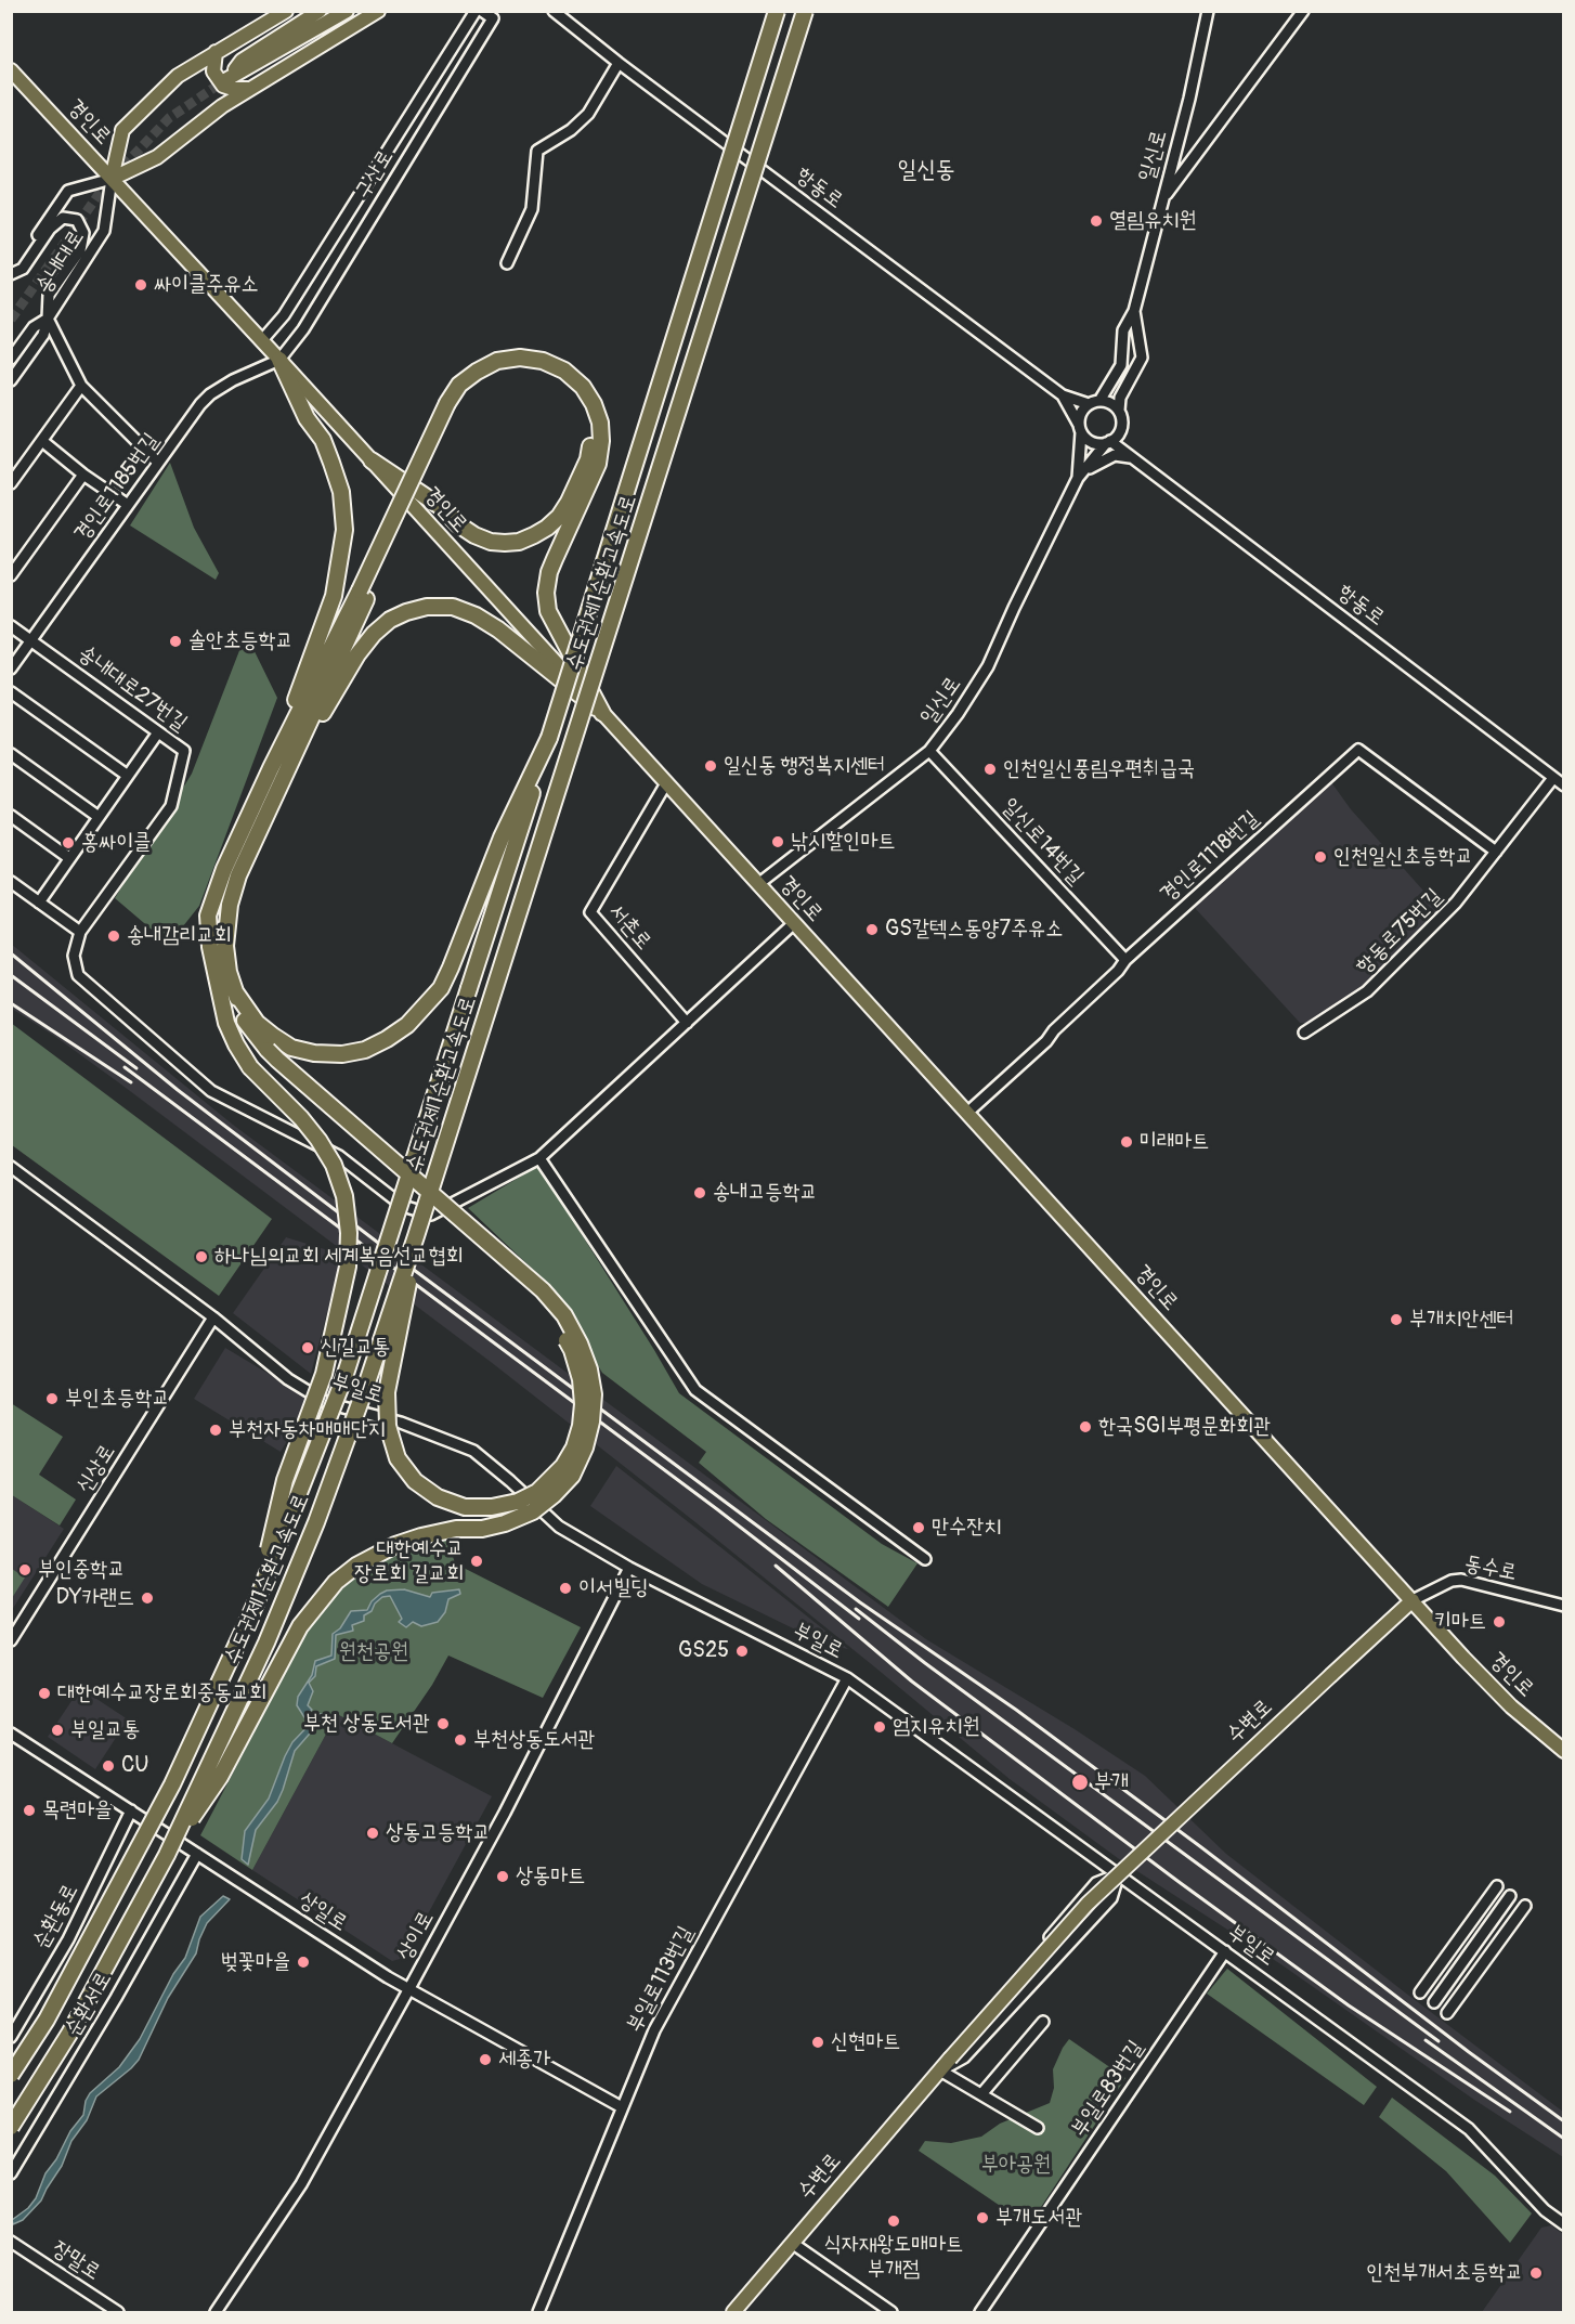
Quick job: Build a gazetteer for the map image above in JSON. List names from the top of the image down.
{
  "streets": {
    "highway": ["수도권제1순환고속도로"],
    "main road": ["경인로", "수변로"],
    "street": [
      "일신로",
      "구산로",
      "항동로",
      "송내대로",
      "경인로1185번길",
      "송내대로27번길",
      "일신로14번길",
      "경인로1118번길",
      "서촌로",
      "항동로75번길",
      "부일로",
      "신상로",
      "동수로",
      "상일로",
      "순환동로",
      "상이로",
      "부일로113번길",
      "순환서로",
      "부일로83번길",
      "장말로"
    ]
  },
  "crossings": [
    ["경인로", "일신로"],
    ["경인로", "구산로"],
    ["경인로", "송내대로"],
    ["경인로", "경인로1185번길"],
    ["경인로", "경인로1118번길"],
    ["경인로", "서촌로"],
    ["경인로", "동수로"],
    ["경인로", "수변로"],
    ["일신로", "항동로"],
    ["일신로", "일신로14번길"],
    ["구산로", "경인로1185번길"],
    ["항동로", "항동로75번길"],
    ["경인로1185번길", "송내대로27번길"],
    ["일신로14번길", "경인로1118번길"],
    ["경인로1118번길", "항동로75번길"],
    ["부일로", "신상로"],
    ["부일로", "수변로"],
    ["부일로", "상이로"],
    ["부일로", "부일로113번길"],
    ["부일로", "부일로83번길"],
    ["동수로", "수변로"],
    ["상일로", "순환동로"],
    ["상일로", "상이로"],
    ["상일로", "부일로113번길"],
    ["상일로", "순환서로"]
  ],
  "districts": ["일신동"],
  "parks": ["원천공원", "부아공원"],
  "places": [
    "열림유치원",
    "싸이클주유소",
    "솔안초등학교",
    "일신동 행정복지센터",
    "인천일신풍림우편취급국",
    "낚시할인마트",
    "홍싸이클",
    "인천일신초등학교",
    "GS칼텍스동양7주유소",
    "송내감리교회",
    "미래마트",
    "송내고등학교",
    "하나님의교회 세계복음선교협회",
    "부개치안센터",
    "신길교통",
    "부인초등학교",
    "한국SGI부평문화회관",
    "부천자동차매매단지",
    "만수잔치",
    "대한예수교 장로회 길교회",
    "부인중학교",
    "이서빌딩",
    "DY카랜드",
    "키마트",
    "GS25",
    "대한예수교장로회중동교회",
    "부천 상동도서관",
    "엄지유치원",
    "부일교통",
    "부천상동도서관",
    "CU",
    "부개",
    "목련마을",
    "상동고등학교",
    "상동마트",
    "벚꽃마을",
    "신현마트",
    "세종가",
    "부개도서관",
    "식자재왕도매마트 부개점",
    "인천부개서초등학교"
  ]
}
